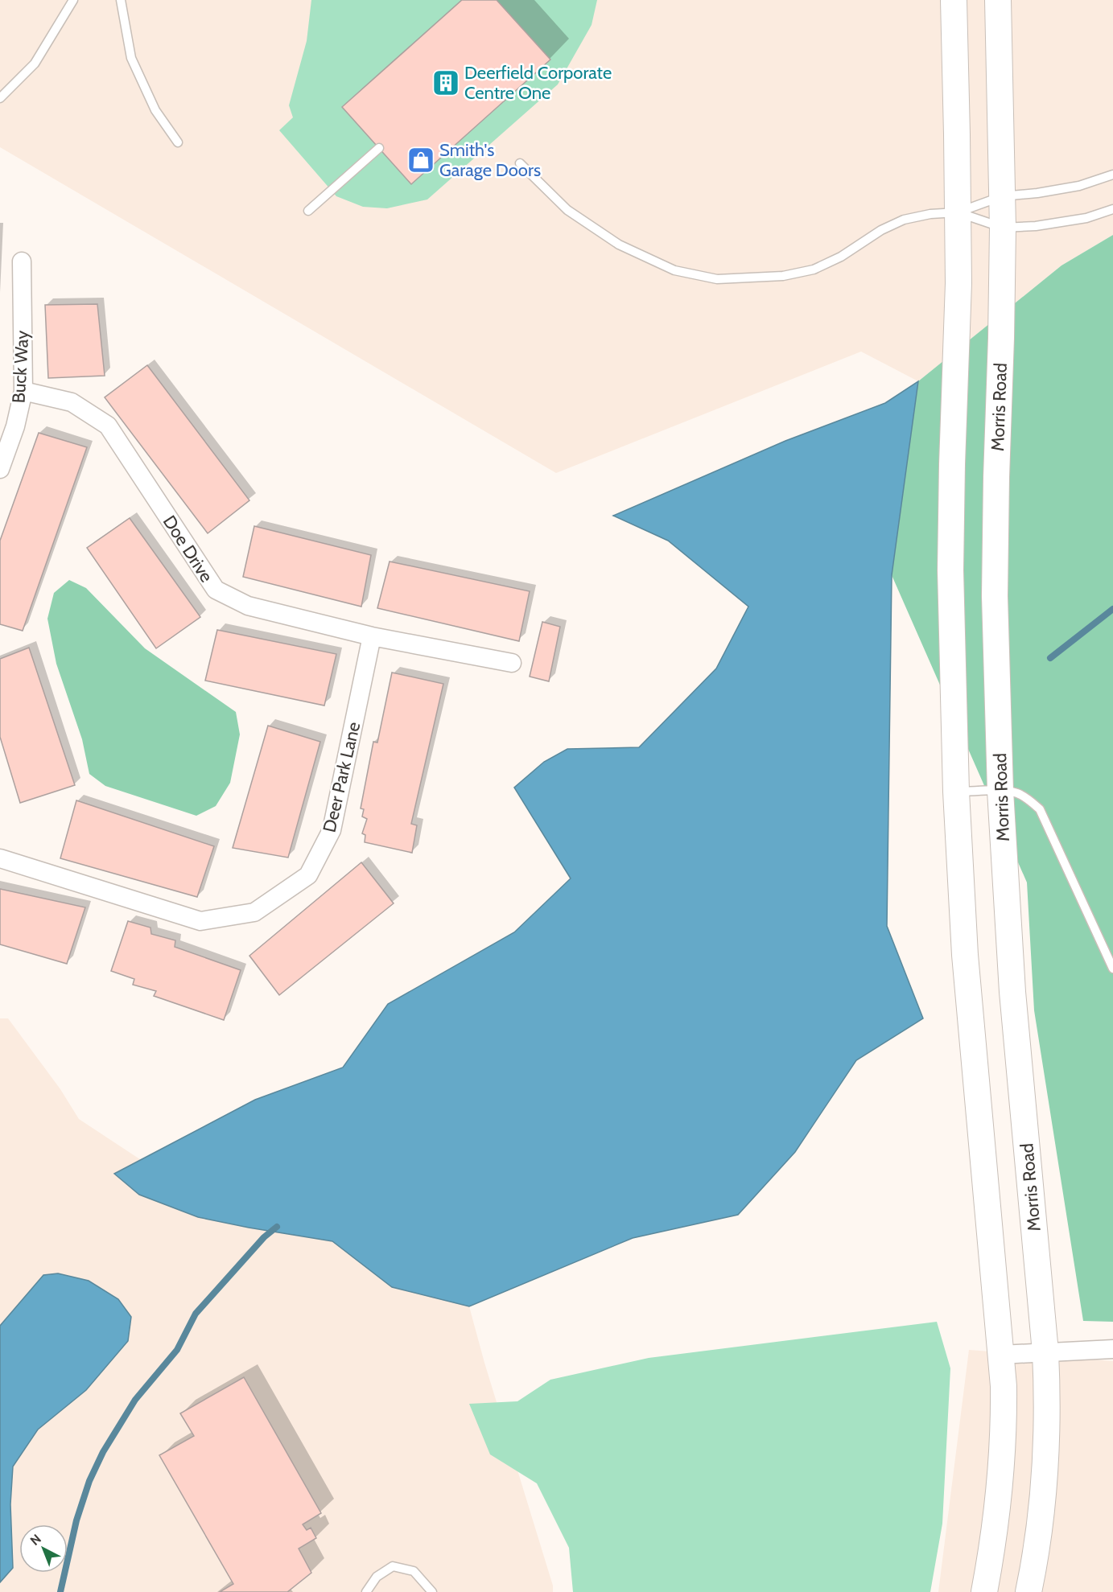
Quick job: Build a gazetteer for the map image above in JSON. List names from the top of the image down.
{
  "streets": {
    "street": [
      "Buck Way",
      "Morris Road",
      "Doe Drive",
      "Deer Park Lane"
    ]
  },
  "crossings": [
    ["Buck Way", "Doe Drive"],
    ["Doe Drive", "Deer Park Lane"]
  ],
  "places": {
    "building": ["Deerfield Corporate Centre One"],
    "shop": ["Smith's Garage Doors"]
  },
  "north": "top left"
}
